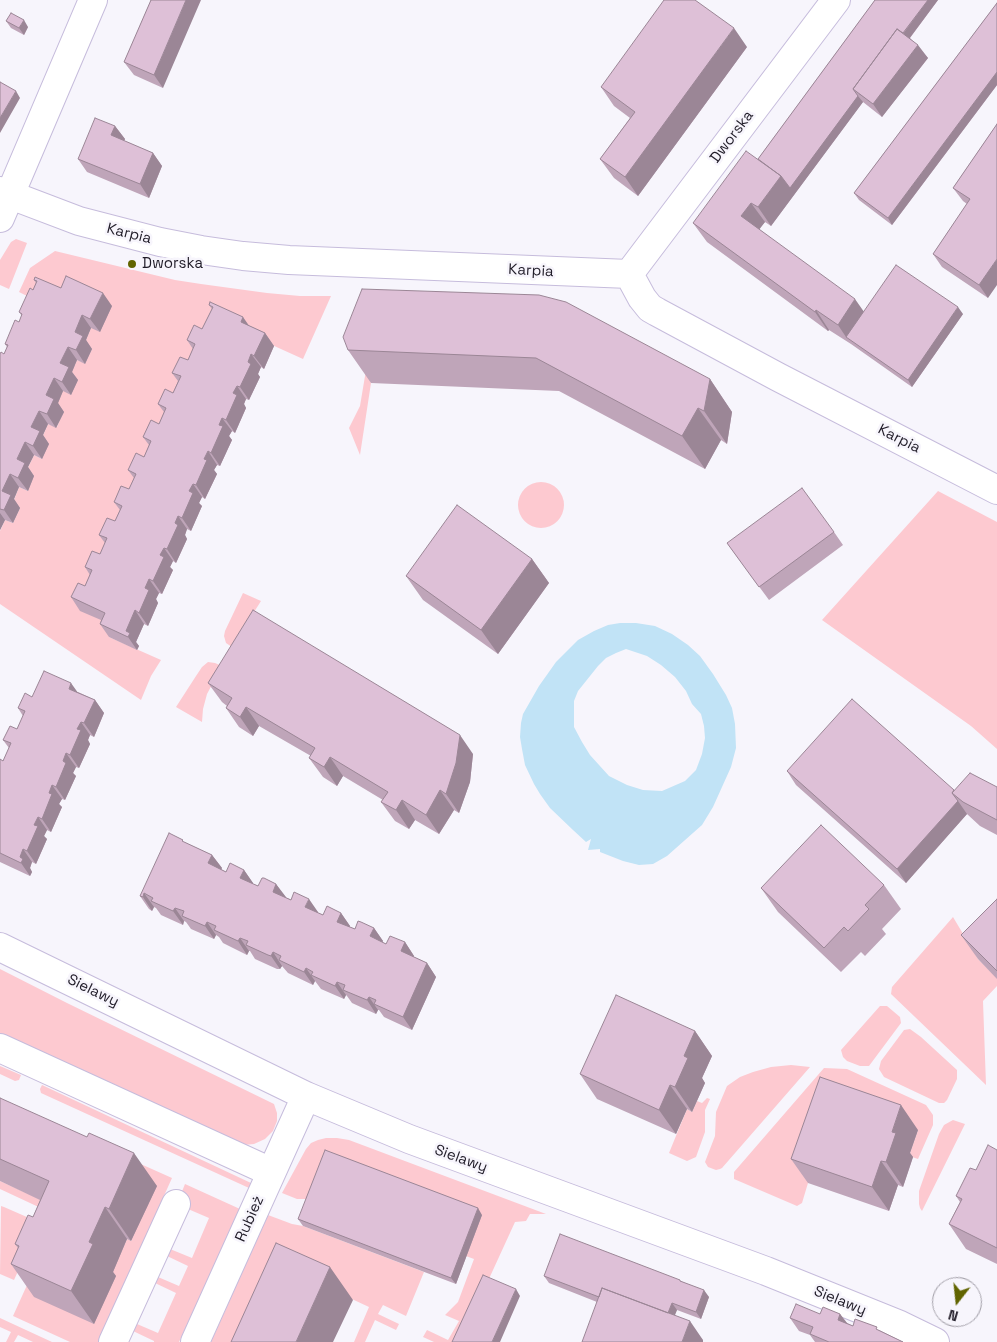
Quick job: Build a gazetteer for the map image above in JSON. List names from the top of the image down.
{
  "streets": {
    "street": [
      "Dworska",
      "Karpia",
      "Sielawy",
      "Rubież"
    ]
  },
  "crossings": [
    ["Dworska", "Karpia"],
    ["Sielawy", "Rubież"]
  ],
  "places": ["Dworska"],
  "north": "bottom"
}
